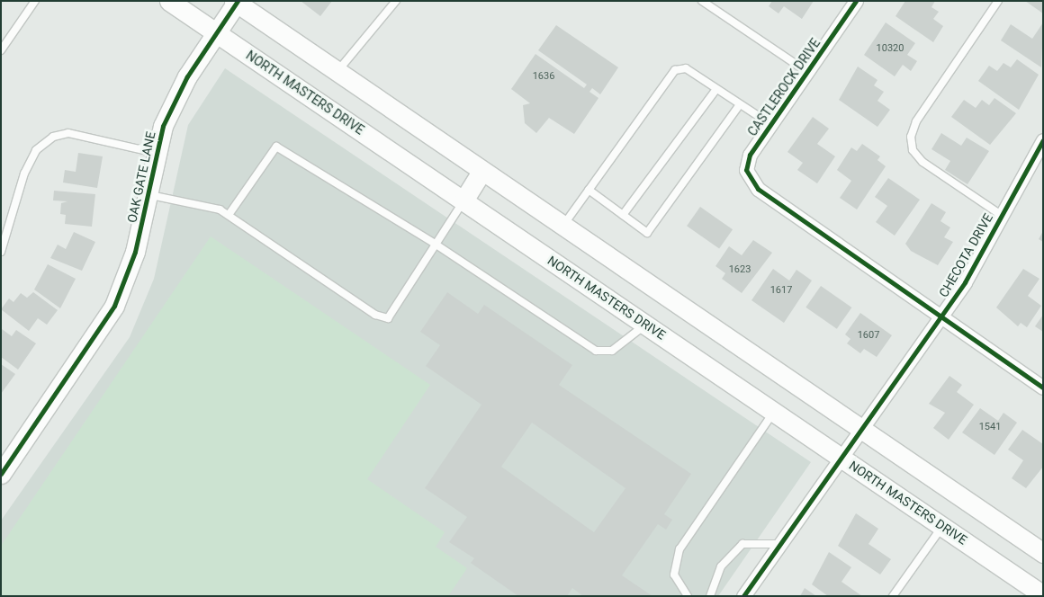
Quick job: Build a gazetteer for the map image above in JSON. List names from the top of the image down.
{
  "streets": {
    "main road": ["NORTH MASTERS DRIVE", "OAK GATE LANE"],
    "street": ["CASTLEROCK DRIVE", "CHECOTA DRIVE"]
  },
  "crossings": [
    ["CASTLEROCK DRIVE", "CHECOTA DRIVE"],
    ["NORTH MASTERS DRIVE", "OAK GATE LANE"],
    ["NORTH MASTERS DRIVE", "CHECOTA DRIVE"]
  ],
  "house_numbers": [
    "10320",
    "1636",
    "1623",
    "1617",
    "1607",
    "1541"
  ]
}
